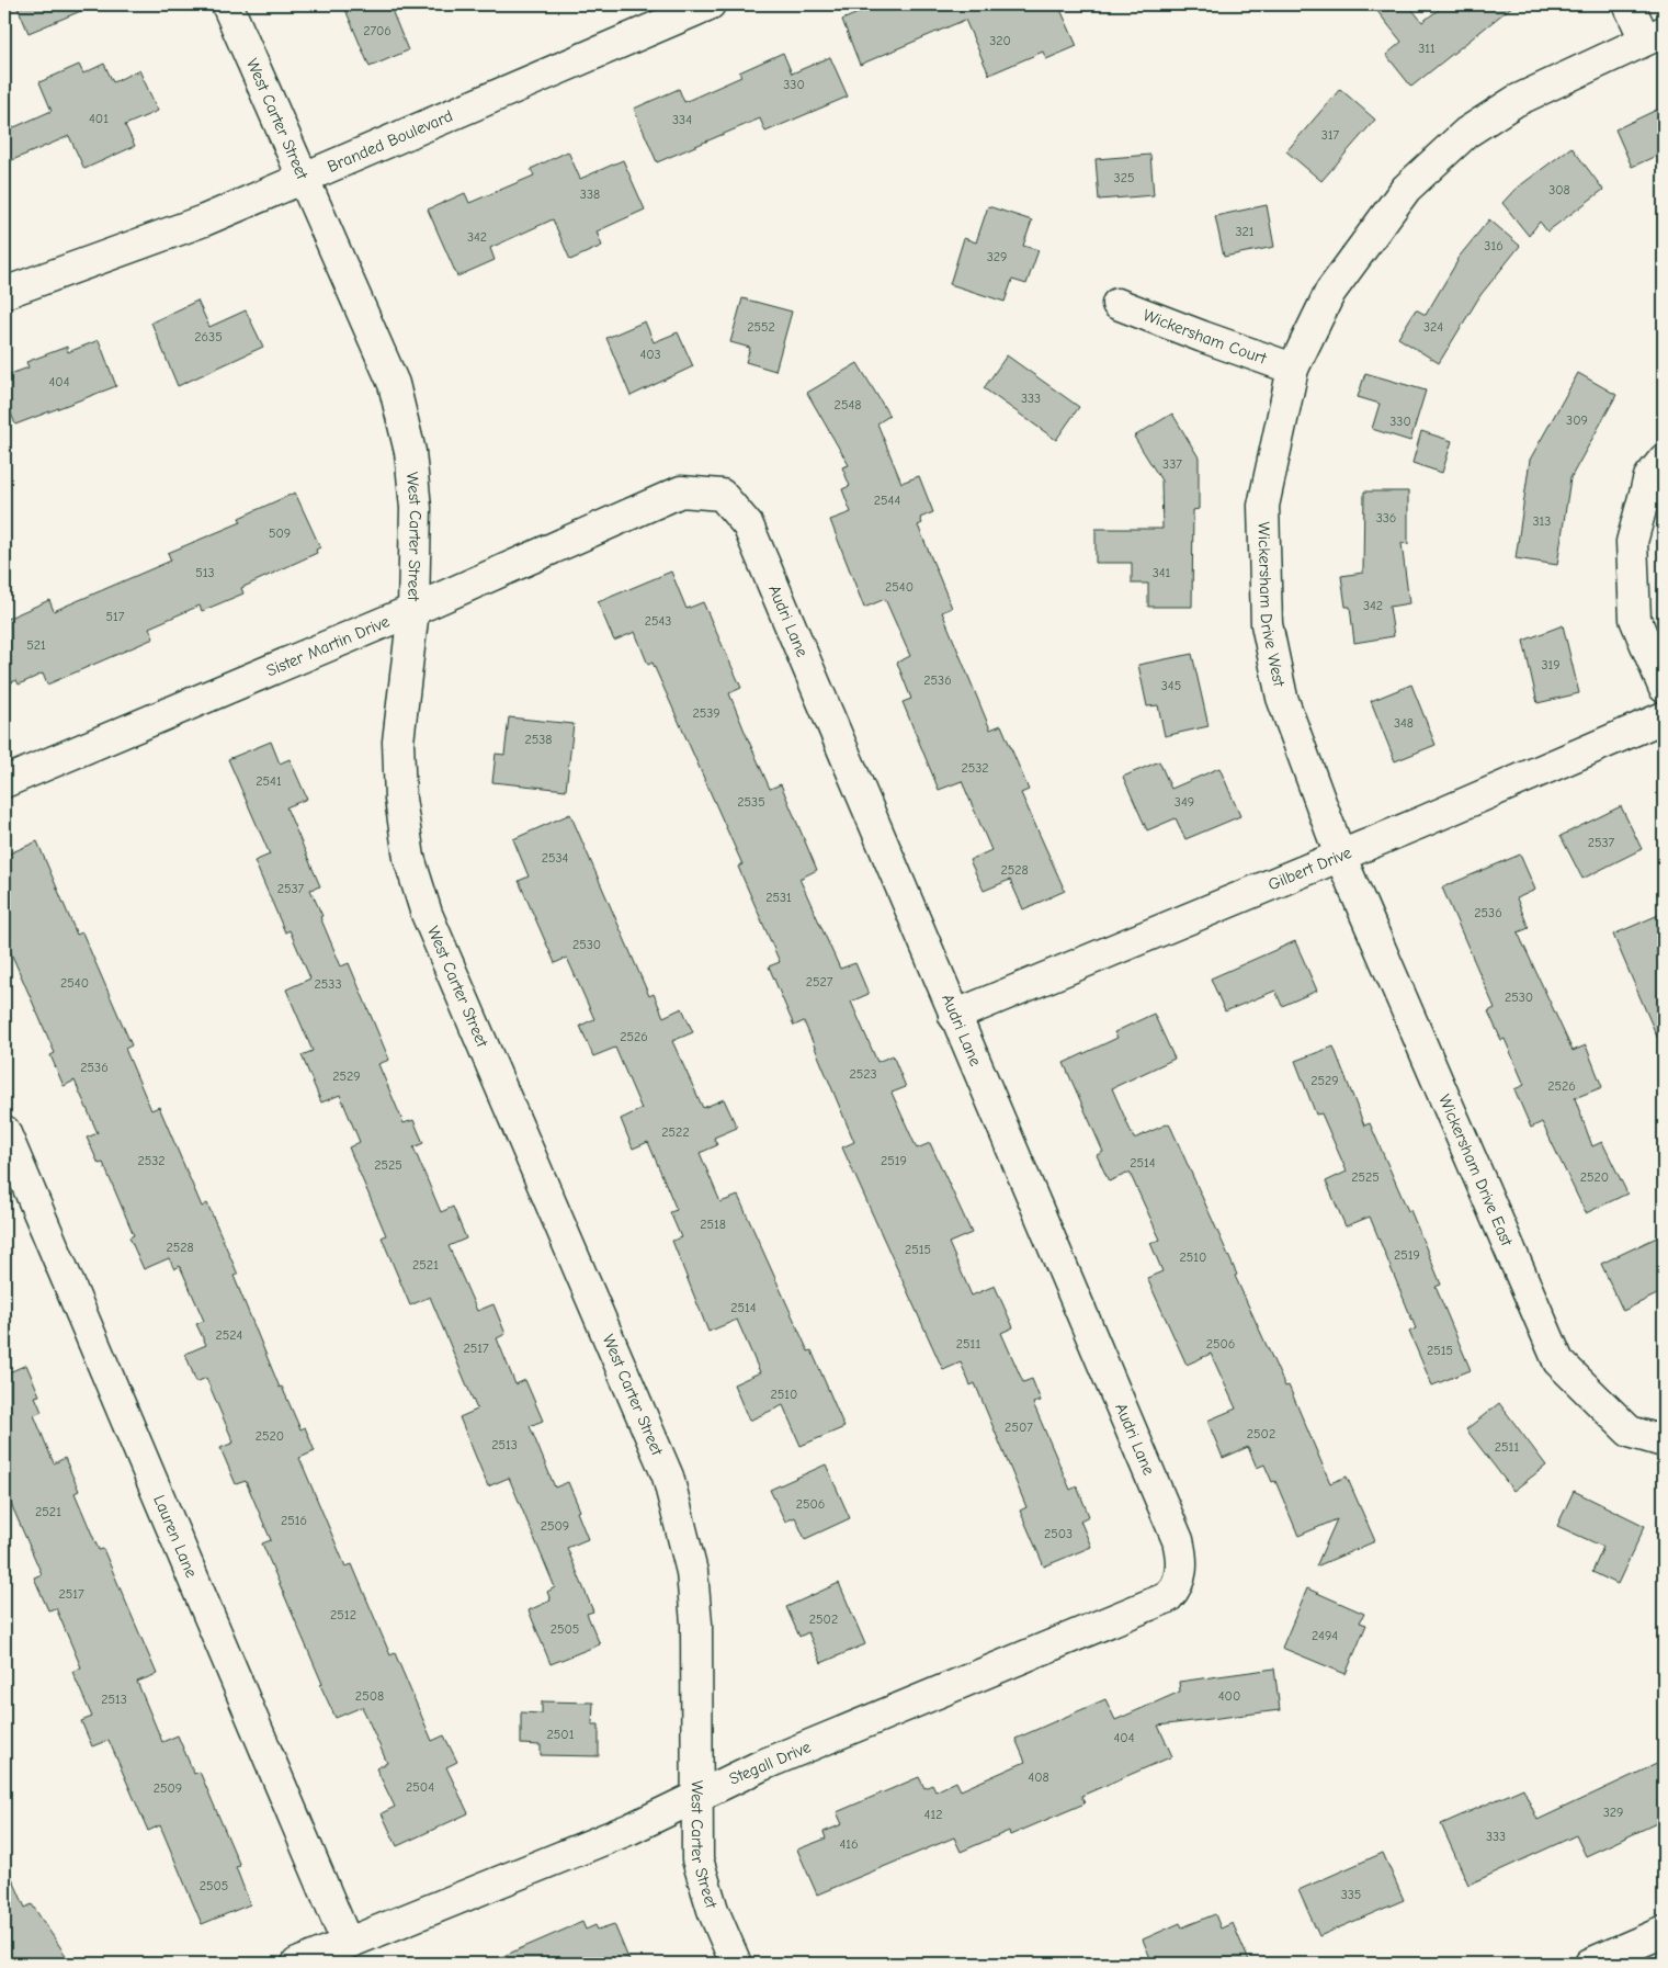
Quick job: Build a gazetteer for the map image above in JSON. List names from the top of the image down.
{
  "streets": {
    "street": [
      "West Carter Street",
      "Branded Boulevard",
      "Wickersham Court",
      "Wickersham Drive West",
      "Audri Lane",
      "Sister Martin Drive",
      "Gilbert Drive",
      "Wickersham Drive East",
      "Lauren Lane",
      "Stegall Drive"
    ]
  },
  "crossings": [
    ["West Carter Street", "Branded Boulevard"],
    ["West Carter Street", "Sister Martin Drive"],
    ["West Carter Street", "Stegall Drive"],
    ["Wickersham Court", "Wickersham Drive West"],
    ["Wickersham Drive West", "Gilbert Drive"],
    ["Wickersham Drive West", "Wickersham Drive East"],
    ["Audri Lane", "Sister Martin Drive"],
    ["Audri Lane", "Gilbert Drive"],
    ["Audri Lane", "Stegall Drive"],
    ["Gilbert Drive", "Wickersham Drive East"],
    ["Lauren Lane", "Stegall Drive"]
  ],
  "house_numbers": [
    "2706",
    "320",
    "311",
    "330",
    "401",
    "334",
    "317",
    "325",
    "308",
    "338",
    "321",
    "342",
    "316",
    "329",
    "2552",
    "324",
    "2635",
    "403",
    "404",
    "333",
    "2548",
    "309",
    "330",
    "337",
    "2544",
    "336",
    "313",
    "509",
    "513",
    "341",
    "2540",
    "342",
    "517",
    "2543",
    "521",
    "319",
    "2536",
    "345",
    "2539",
    "348",
    "2538",
    "2532",
    "2541",
    "2535",
    "349",
    "2537",
    "2534",
    "2528",
    "2537",
    "2531",
    "2536",
    "2530",
    "2527",
    "2540",
    "2533",
    "2530",
    "2526",
    "2536",
    "2523",
    "2529",
    "2529",
    "2526",
    "2522",
    "2532",
    "2519",
    "2514",
    "2525",
    "2525",
    "2520",
    "2518",
    "2528",
    "2515",
    "2519",
    "2510",
    "2521",
    "2514",
    "2524",
    "2511",
    "2506",
    "2517",
    "2515",
    "2510",
    "2507",
    "2502",
    "2520",
    "2513",
    "2511",
    "2506",
    "2521",
    "2516",
    "2509",
    "2503",
    "2517",
    "2512",
    "2502",
    "2505",
    "2494",
    "2508",
    "400",
    "2513",
    "2501",
    "404",
    "408",
    "2504",
    "2509",
    "329",
    "412",
    "333",
    "416",
    "2505",
    "335"
  ]
}
